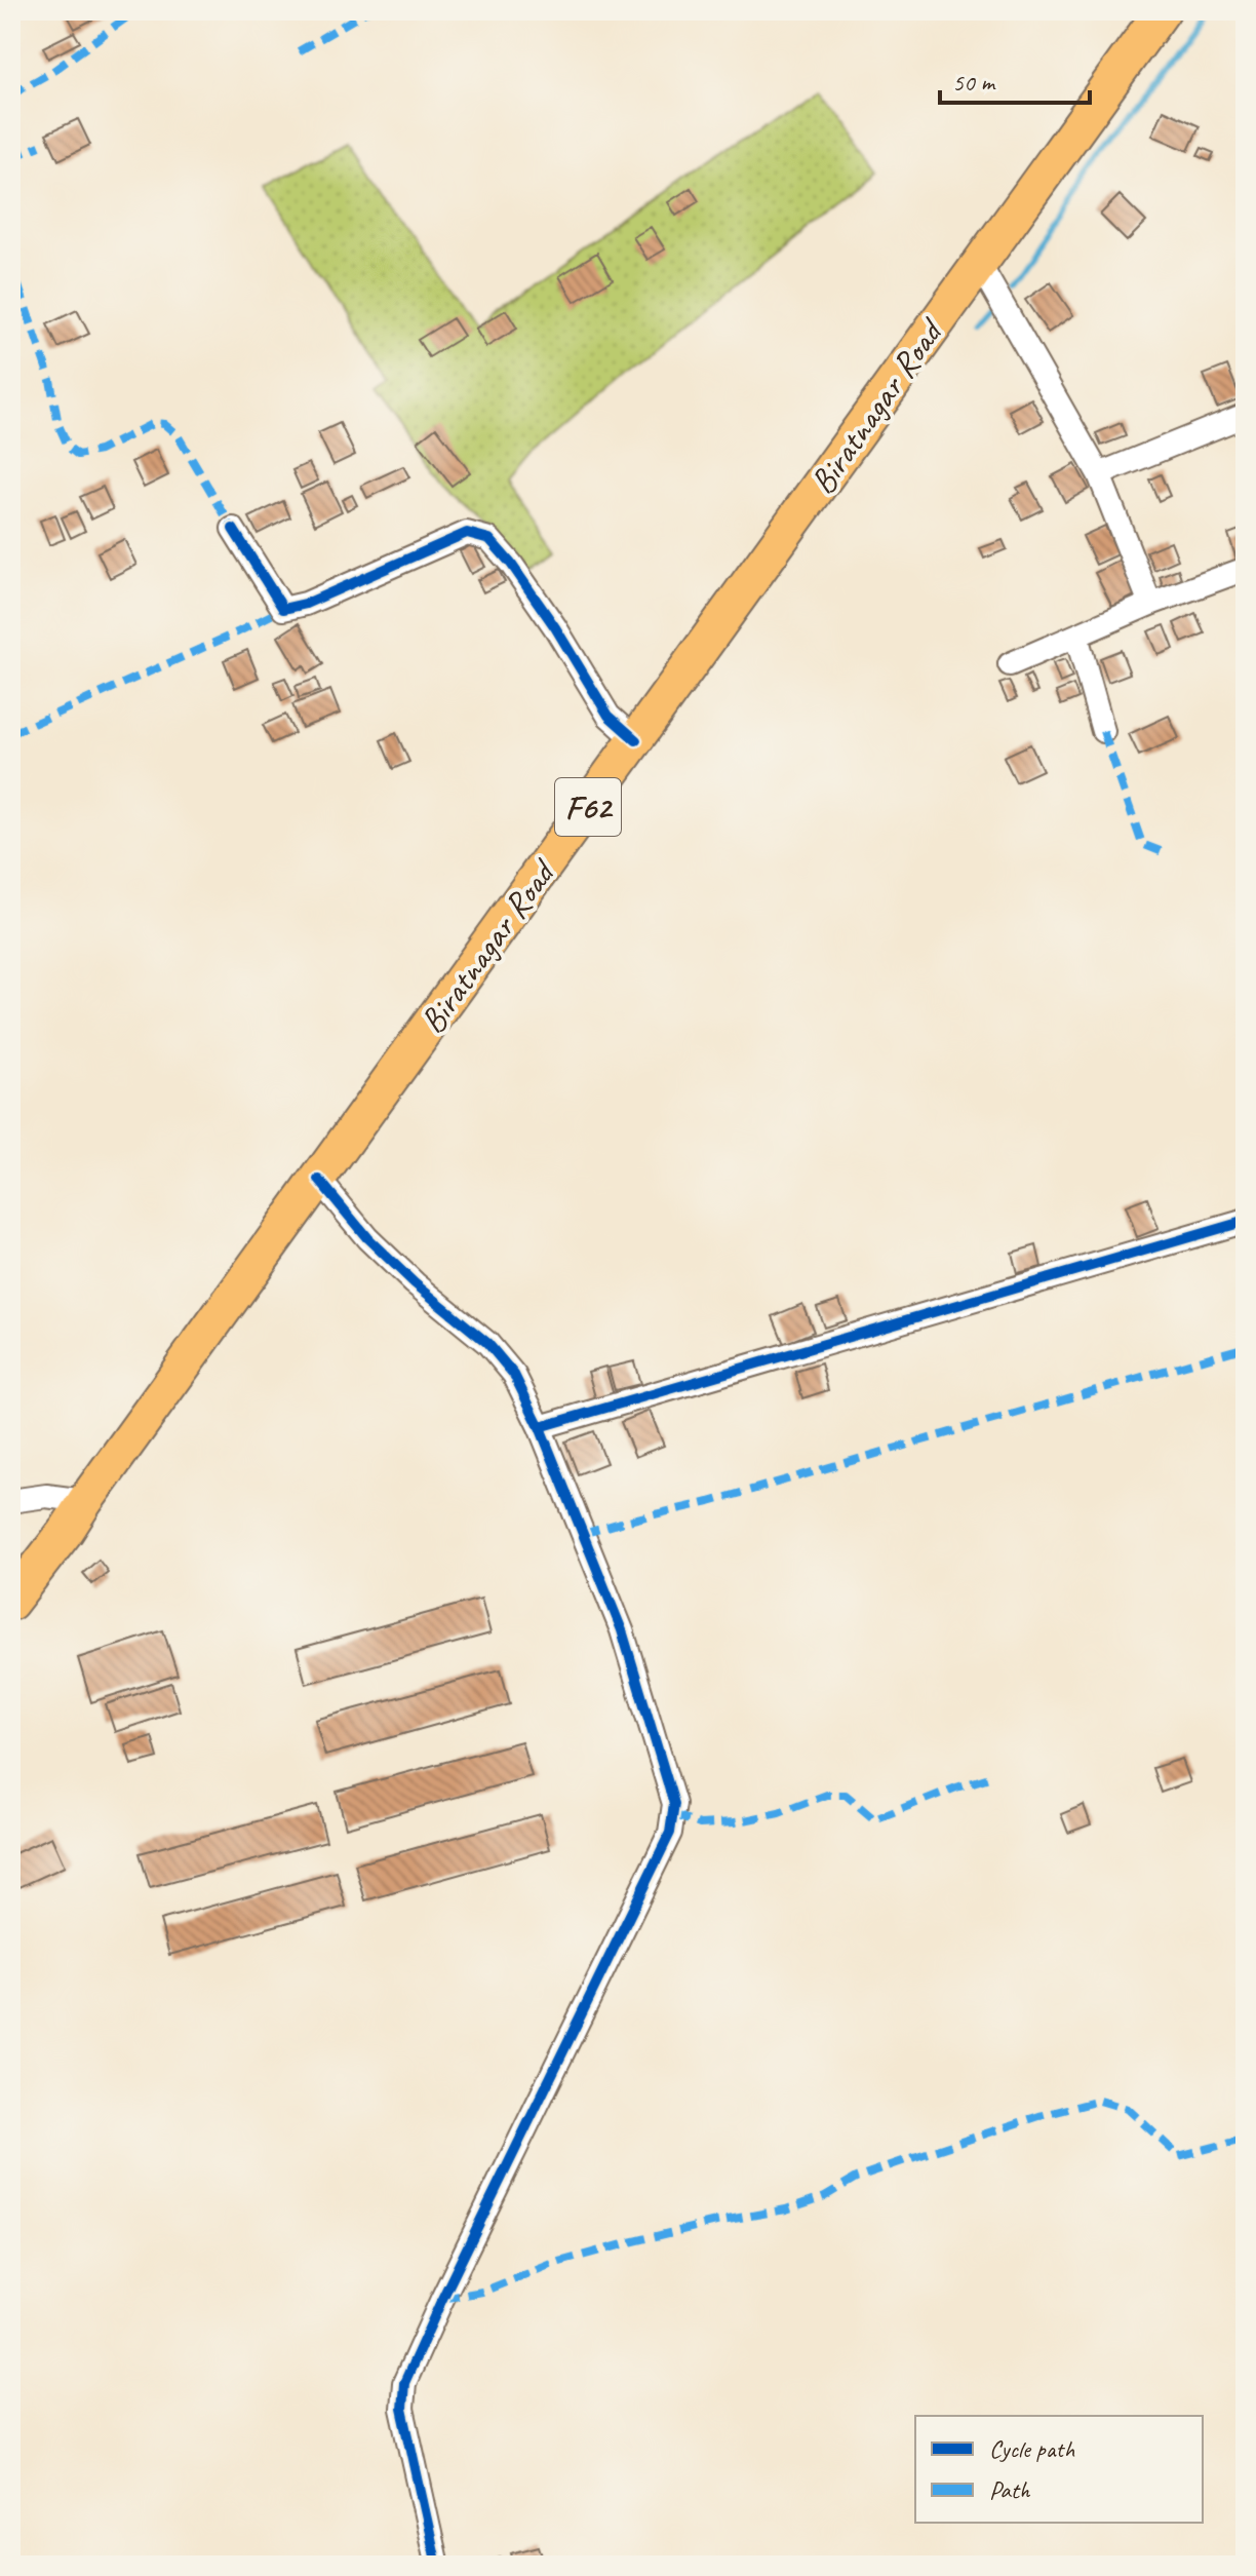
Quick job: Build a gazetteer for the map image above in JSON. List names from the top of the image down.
{
  "streets": {
    "main road": ["Biratnagar Road", "F62"]
  },
  "legend": ["Cycle path", "Path"],
  "scale_bar": "50 m"
}
